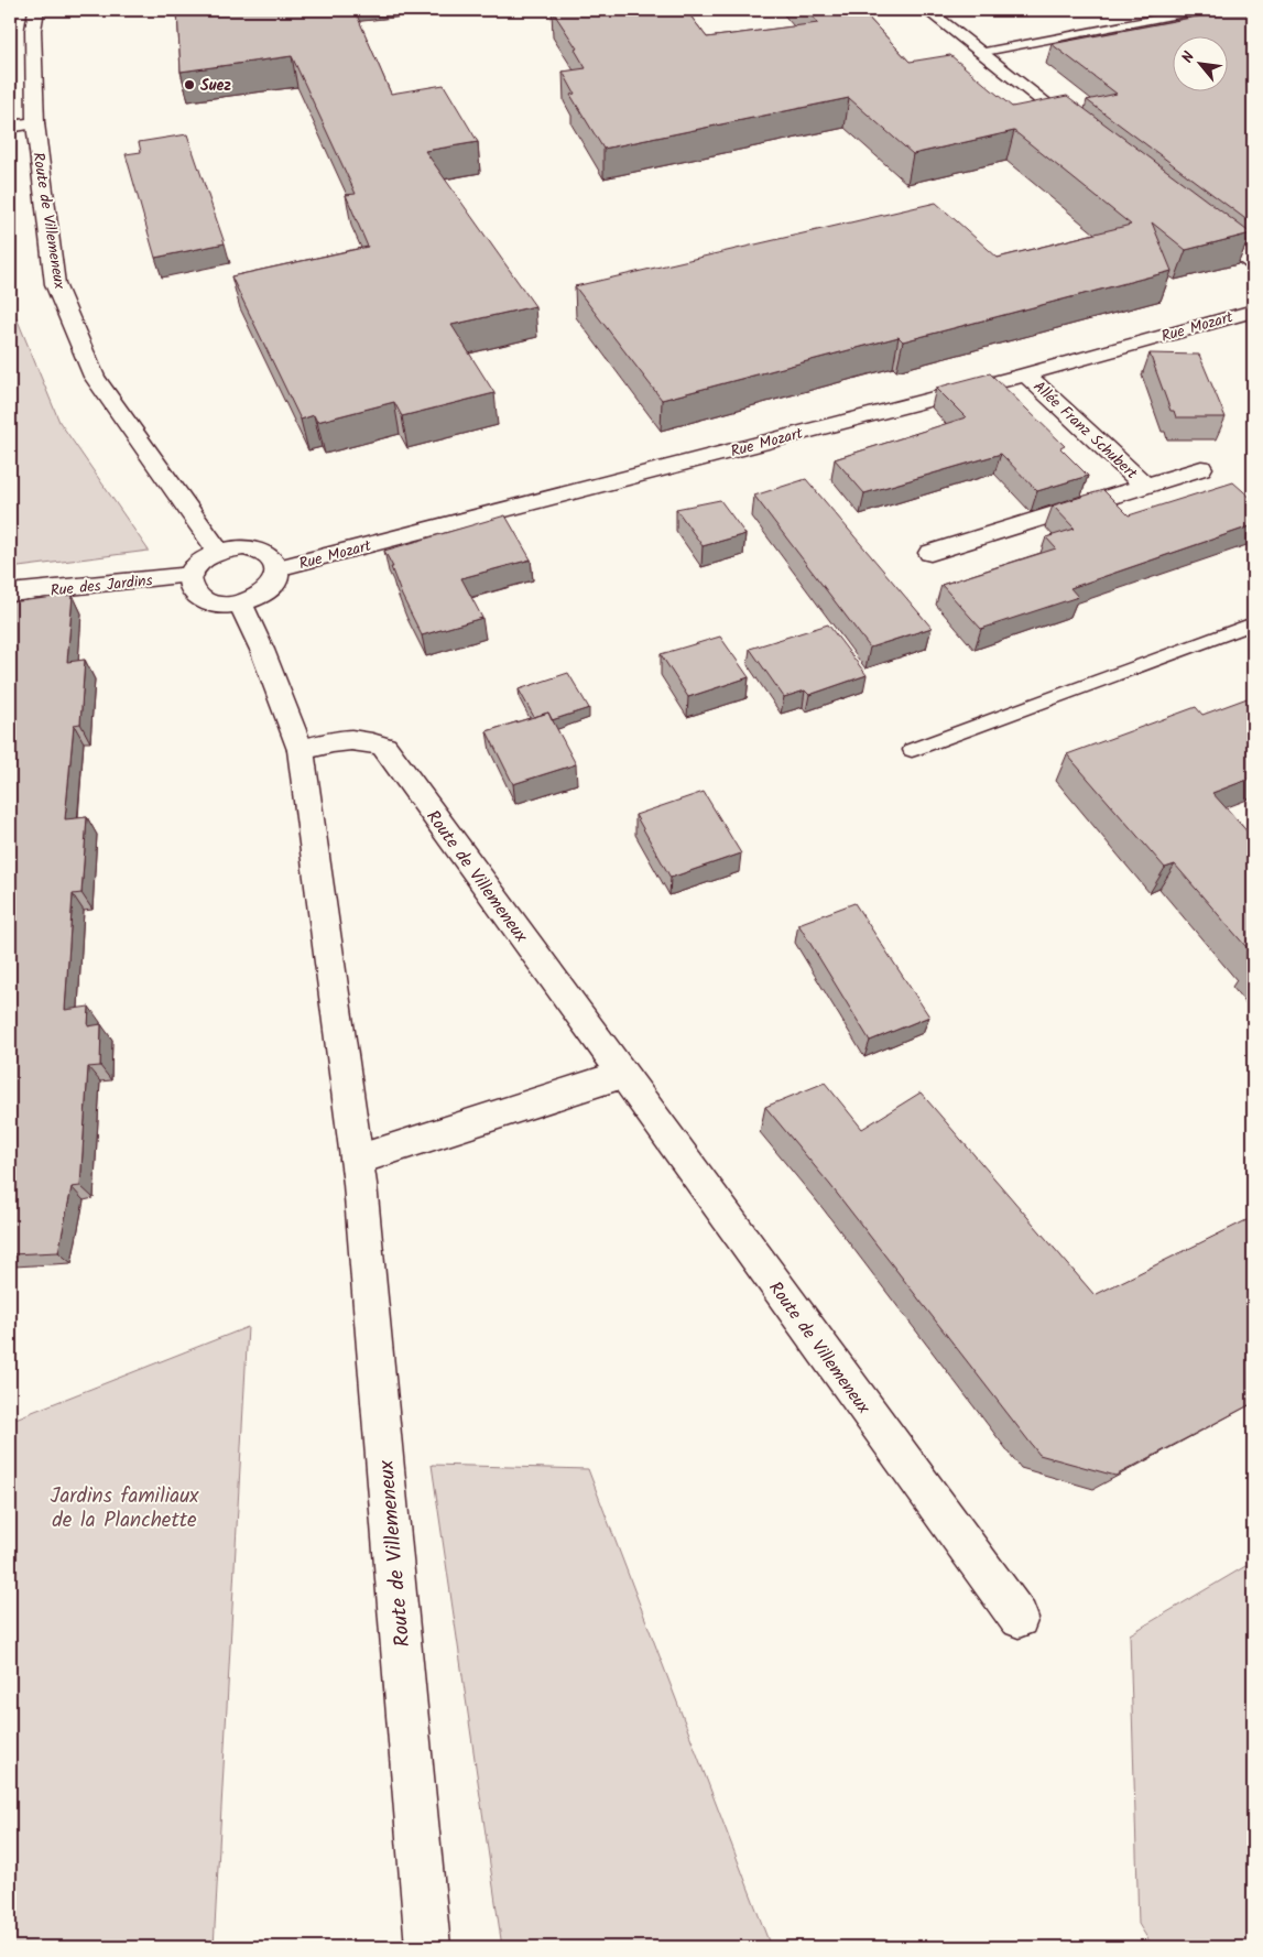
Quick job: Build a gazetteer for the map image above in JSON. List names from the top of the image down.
{
  "streets": {
    "street": [
      "Route de Villemeneux",
      "Rue Mozart",
      "Allée Franz Schubert",
      "Rue des Jardins"
    ]
  },
  "crossings": [
    ["Route de Villemeneux", "Rue Mozart"],
    ["Route de Villemeneux", "Rue des Jardins"],
    ["Rue Mozart", "Allée Franz Schubert"],
    ["Rue Mozart", "Rue des Jardins"]
  ],
  "parks": ["Jardins familiaux de la Planchette"],
  "places": ["Suez"],
  "north": "top left"
}
